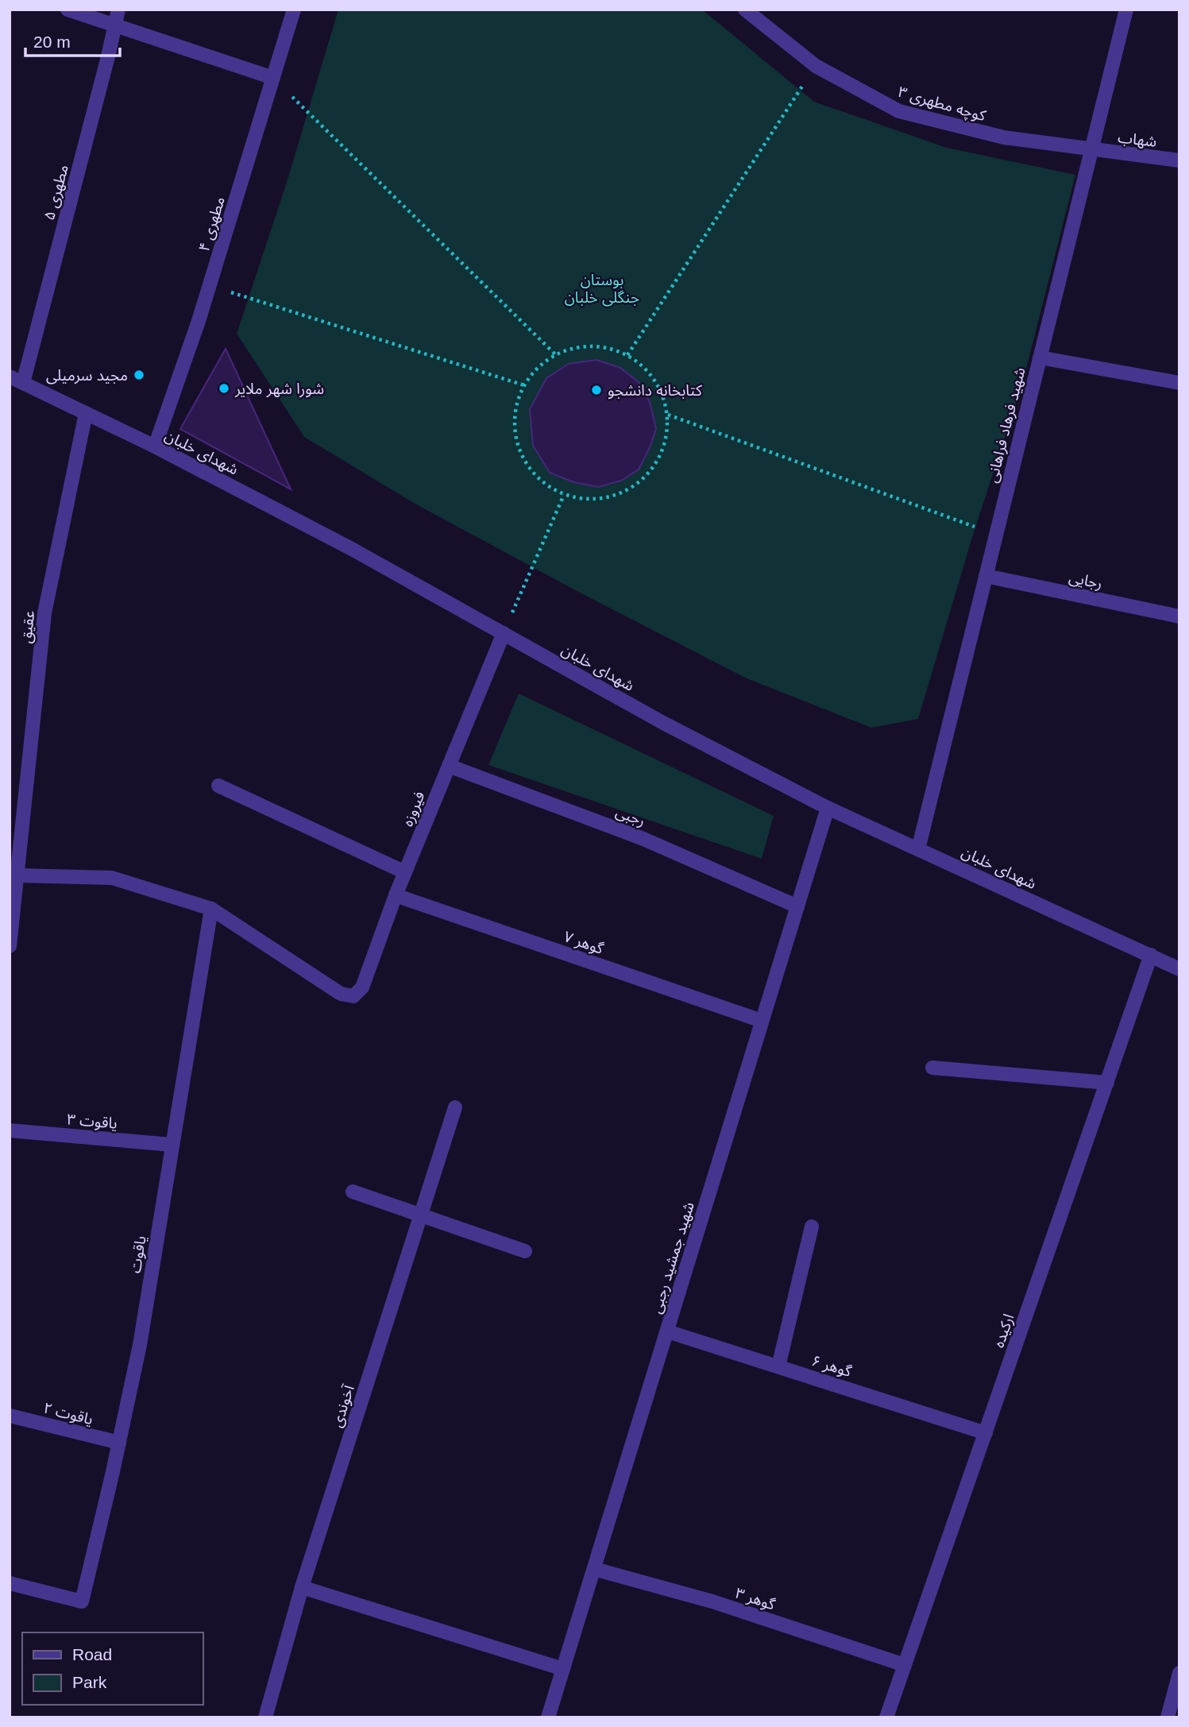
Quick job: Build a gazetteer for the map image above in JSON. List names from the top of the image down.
{
  "streets": {
    "street": [
      "کوچه مطهری ۳",
      "شهاب",
      "مطهری ۵",
      "مطهری ۴",
      "شهید فرهاد فراهانی",
      "شهدای خلبان",
      "رجایی",
      "عقیق",
      "فیروزه",
      "رجبی",
      "گوهر ۷",
      "یاقوت ۳",
      "یاقوت",
      "شهید جمشید رجبی",
      "ارکیده",
      "گوهر ۶",
      "آخوندی",
      "یاقوت ۲",
      "گوهر ۳"
    ]
  },
  "crossings": [
    ["کوچه مطهری ۳", "شهاب"],
    ["کوچه مطهری ۳", "شهید فرهاد فراهانی"],
    ["شهاب", "شهید فرهاد فراهانی"],
    ["مطهری ۵", "شهدای خلبان"],
    ["مطهری ۴", "شهدای خلبان"],
    ["شهید فرهاد فراهانی", "شهدای خلبان"],
    ["شهید فرهاد فراهانی", "رجایی"],
    ["شهدای خلبان", "عقیق"],
    ["شهدای خلبان", "فیروزه"],
    ["شهدای خلبان", "شهید جمشید رجبی"],
    ["شهدای خلبان", "ارکیده"],
    ["فیروزه", "رجبی"],
    ["فیروزه", "گوهر ۷"],
    ["فیروزه", "یاقوت"],
    ["رجبی", "شهید جمشید رجبی"],
    ["گوهر ۷", "شهید جمشید رجبی"],
    ["یاقوت ۳", "یاقوت"],
    ["یاقوت", "یاقوت ۲"],
    ["شهید جمشید رجبی", "گوهر ۶"],
    ["شهید جمشید رجبی", "گوهر ۳"],
    ["ارکیده", "گوهر ۶"],
    ["ارکیده", "گوهر ۳"]
  ],
  "parks": ["بوستان جنگلی خلبان"],
  "places": ["مجید سرمیلی", "شورا شهر ملایر", "کتابخانه دانشجو"],
  "legend": ["Road", "Park"],
  "scale_bar": "20 m"
}
